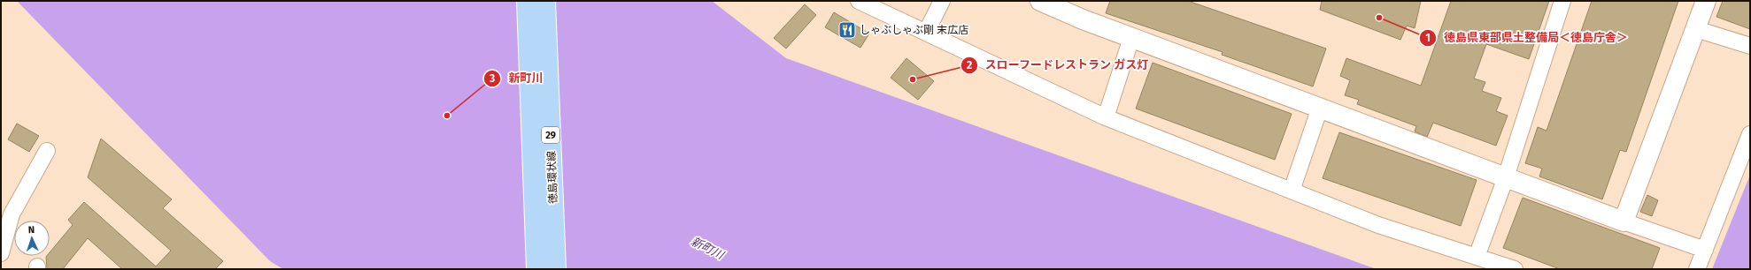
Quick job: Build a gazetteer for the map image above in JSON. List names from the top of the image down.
{
  "streets": {
    "main road": ["29", "徳島環状線"]
  },
  "water": ["新町川"],
  "places": {
    "other": ["徳島県東部県土整備局＜徳島庁舎＞", "スローフードレストラン ガス灯", "新町川"],
    "restaurant": ["しゃぶしゃぶ剛 末広店"]
  },
  "north": "top"
}
